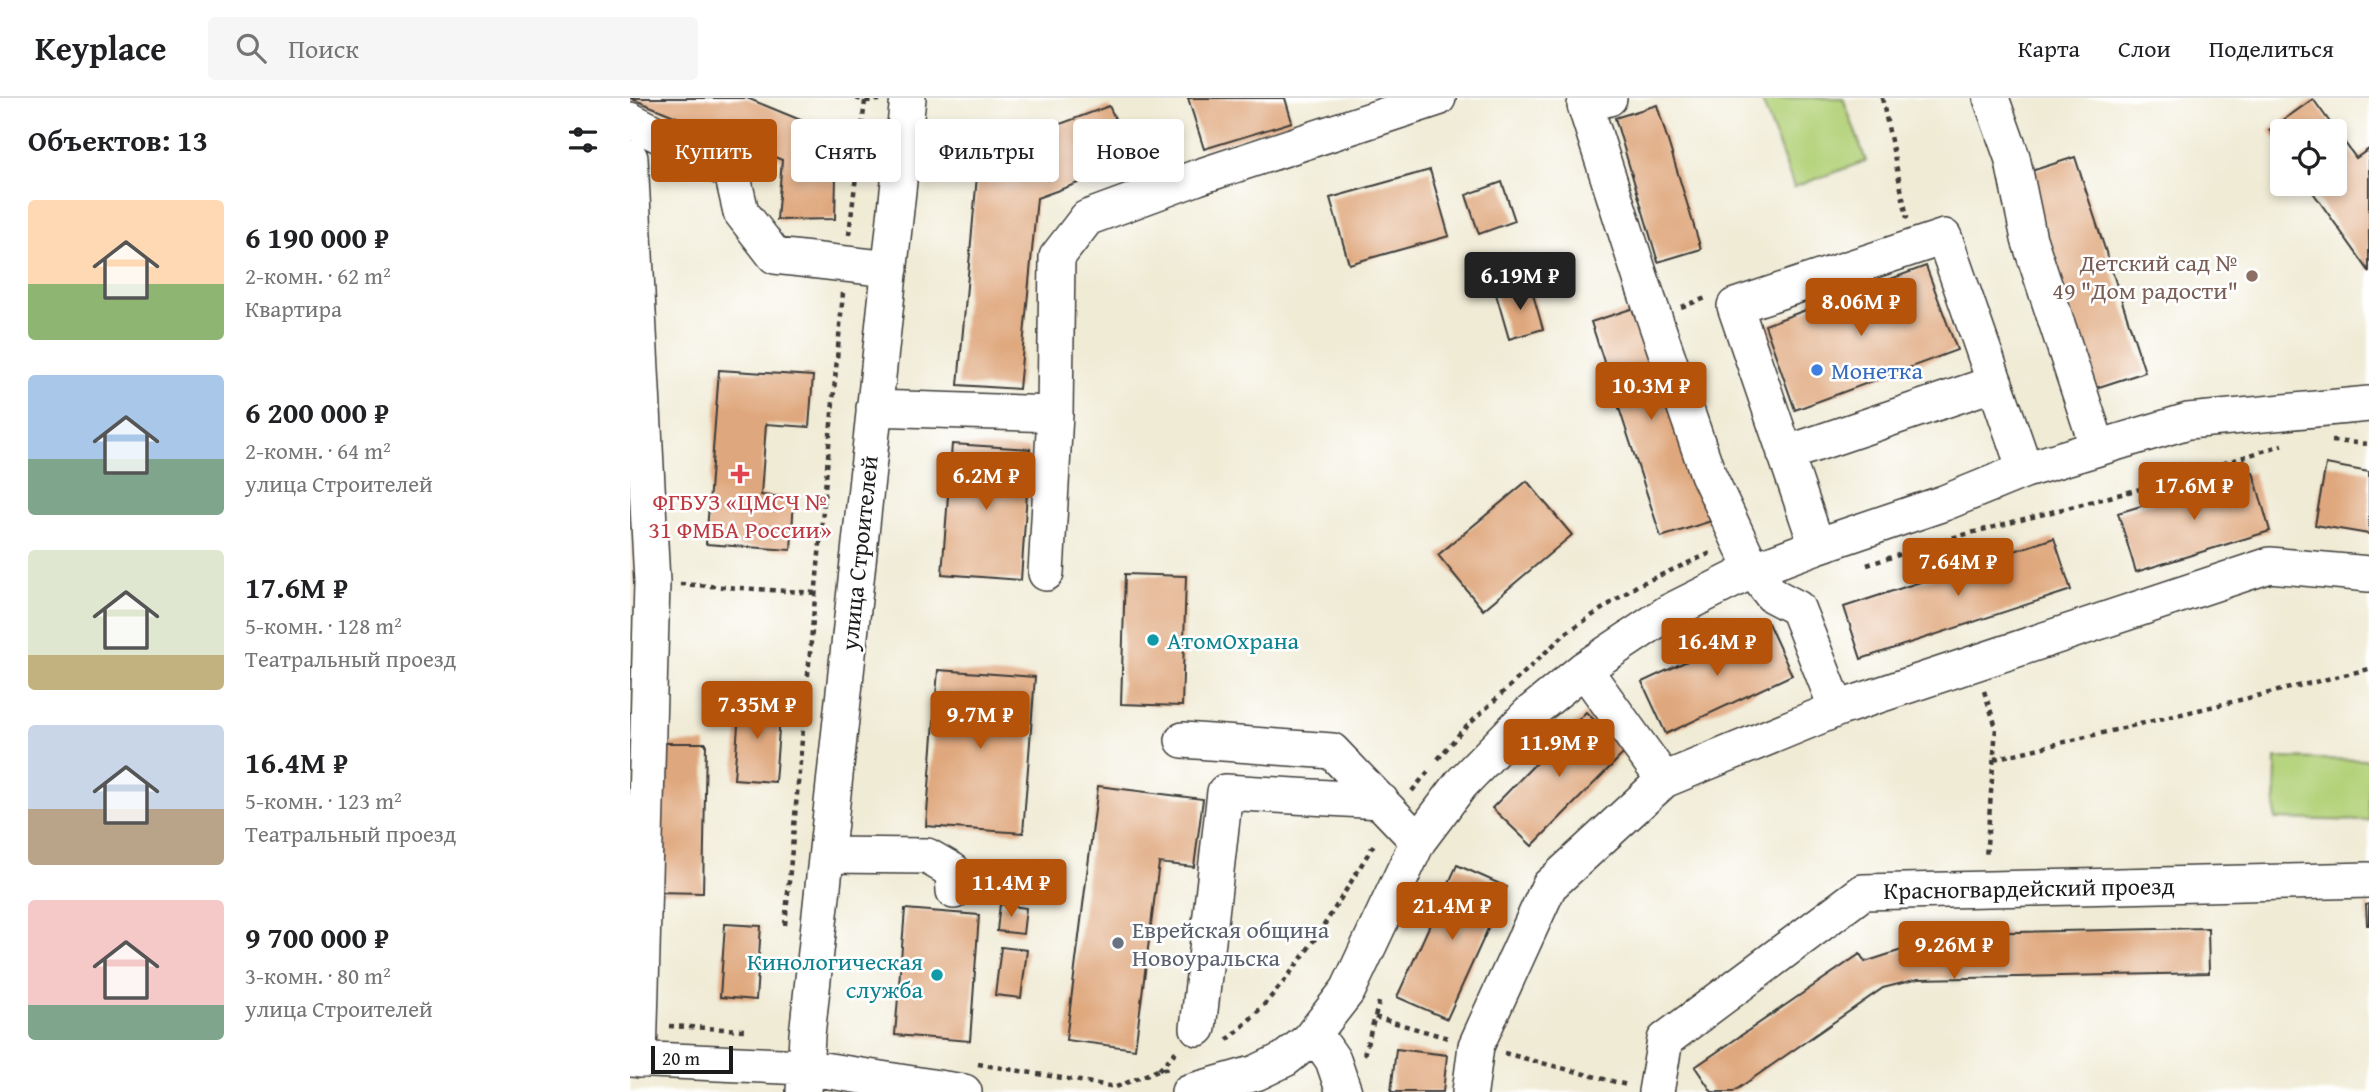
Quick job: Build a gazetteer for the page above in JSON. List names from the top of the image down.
{
  "streets": {
    "street": ["улица Строителей", "Красногвардейский проезд"]
  },
  "places": {
    "other": [
      "Детский сад № 49 \"Дом радости\"",
      "Монетка",
      "АтомОхрана",
      "Еврейская община Новоуральска",
      "Кинологическая служба"
    ],
    "health": ["ФГБУЗ «ЦМСЧ № 31 ФМБА России»"]
  },
  "scale_bar": "20 m",
  "page": {
    "header": "Keyplace",
    "search": "Поиск",
    "nav": ["Карта", "Слои", "Поделиться"],
    "heading": "Объектов: 13",
    "chip": [
      "Купить",
      "Снять",
      "Фильтры",
      "Новое"
    ],
    "list": [
      {
        "name": "6 190 000 ₽",
        "note": "2-комн. · 62 m² · Квартира"
      },
      {
        "name": "6 200 000 ₽",
        "note": "2-комн. · 64 m² · улица Строителей"
      },
      {
        "name": "17.6M ₽",
        "note": "5-комн. · 128 m² · Театральный проезд"
      },
      {
        "name": "16.4M ₽",
        "note": "5-комн. · 123 m² · Театральный проезд"
      },
      {
        "name": "9 700 000 ₽",
        "note": "3-комн. · 80 m² · улица Строителей"
      }
    ],
    "price": [
      "6.19M ₽",
      "8.06M ₽",
      "10.3M ₽",
      "6.2M ₽",
      "17.6M ₽",
      "7.64M ₽",
      "16.4M ₽",
      "7.35M ₽",
      "9.7M ₽",
      "11.9M ₽",
      "11.4M ₽",
      "21.4M ₽",
      "9.26M ₽"
    ],
    "scale": "20 m"
  }
}
